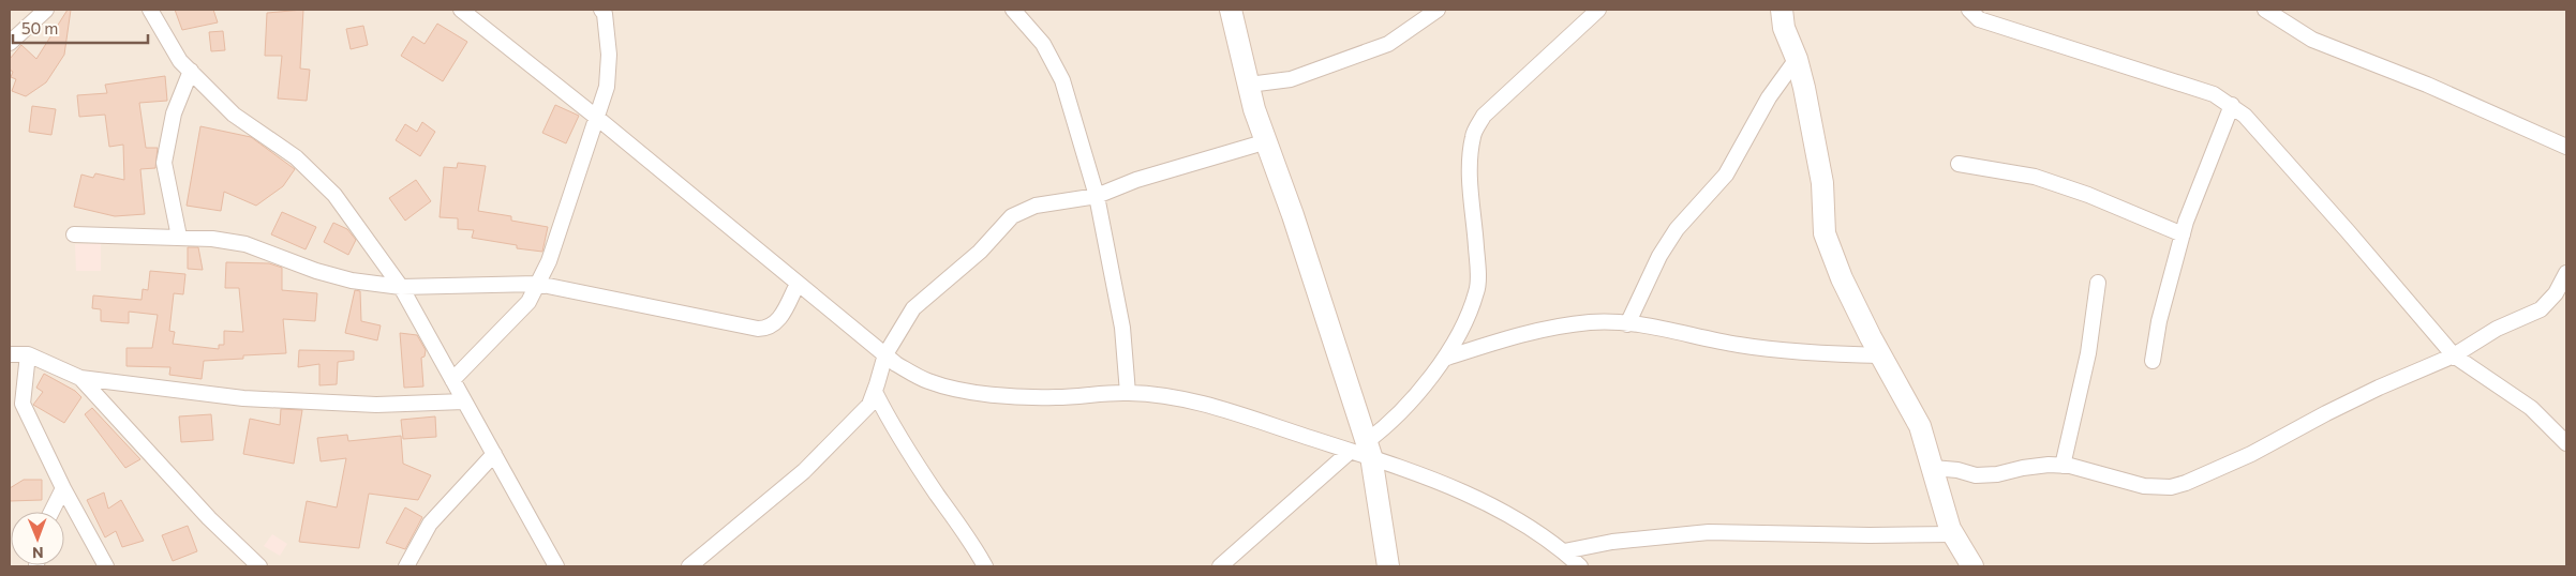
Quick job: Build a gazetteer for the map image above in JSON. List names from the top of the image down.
{
  "scale_bar": "50 m",
  "north": "bottom"
}
